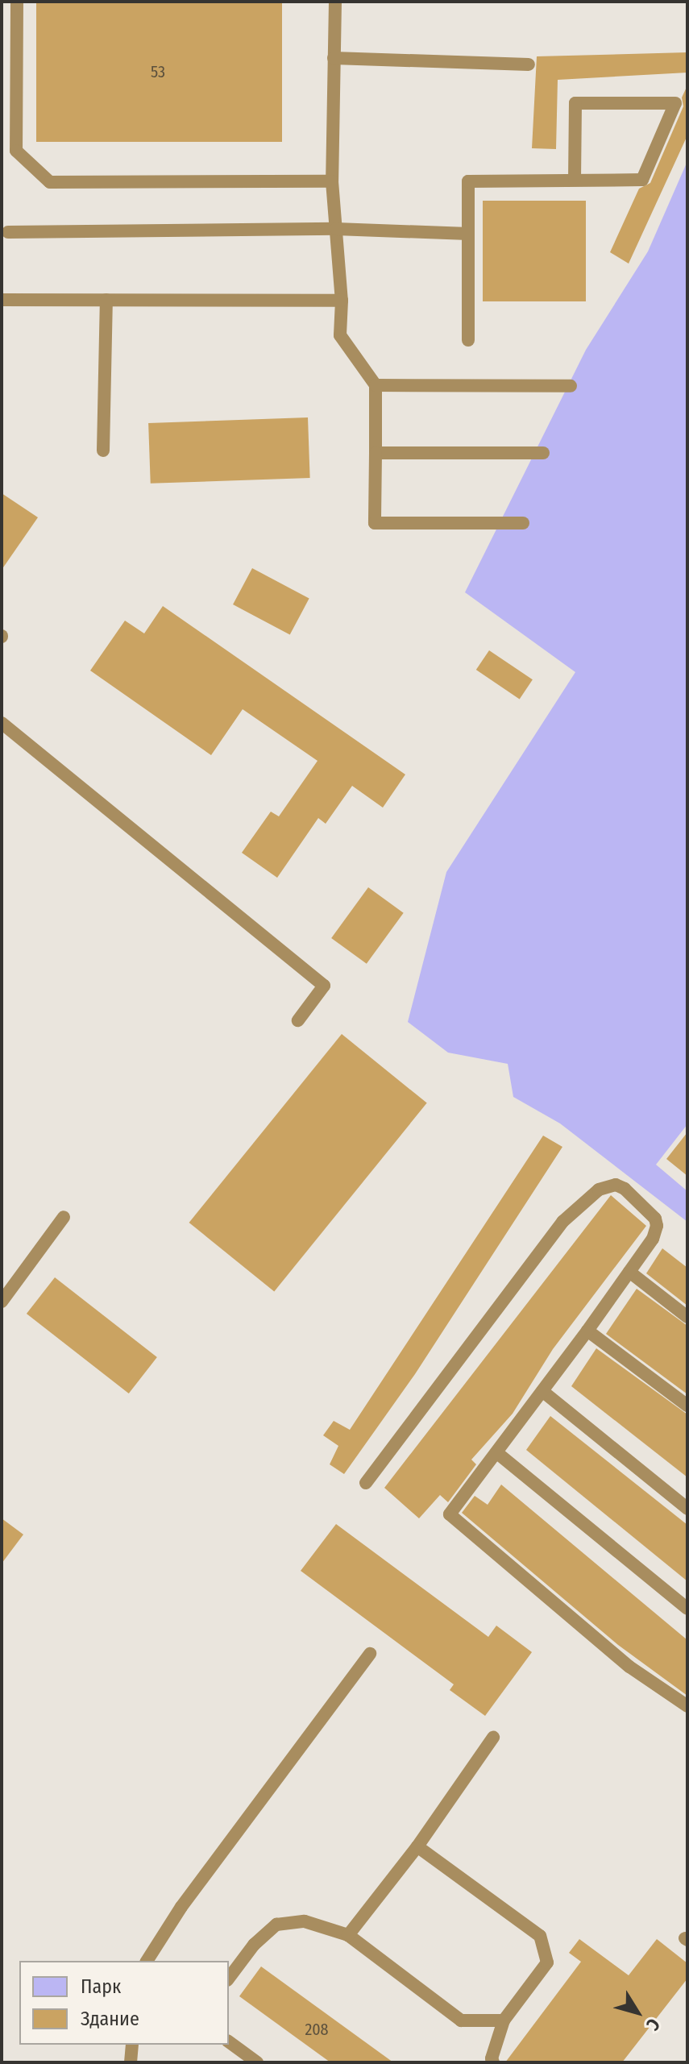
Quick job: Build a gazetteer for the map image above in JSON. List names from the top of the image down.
{
  "house_numbers": ["53", "208"],
  "legend": ["Парк", "Здание"],
  "north": "bottom right"
}
